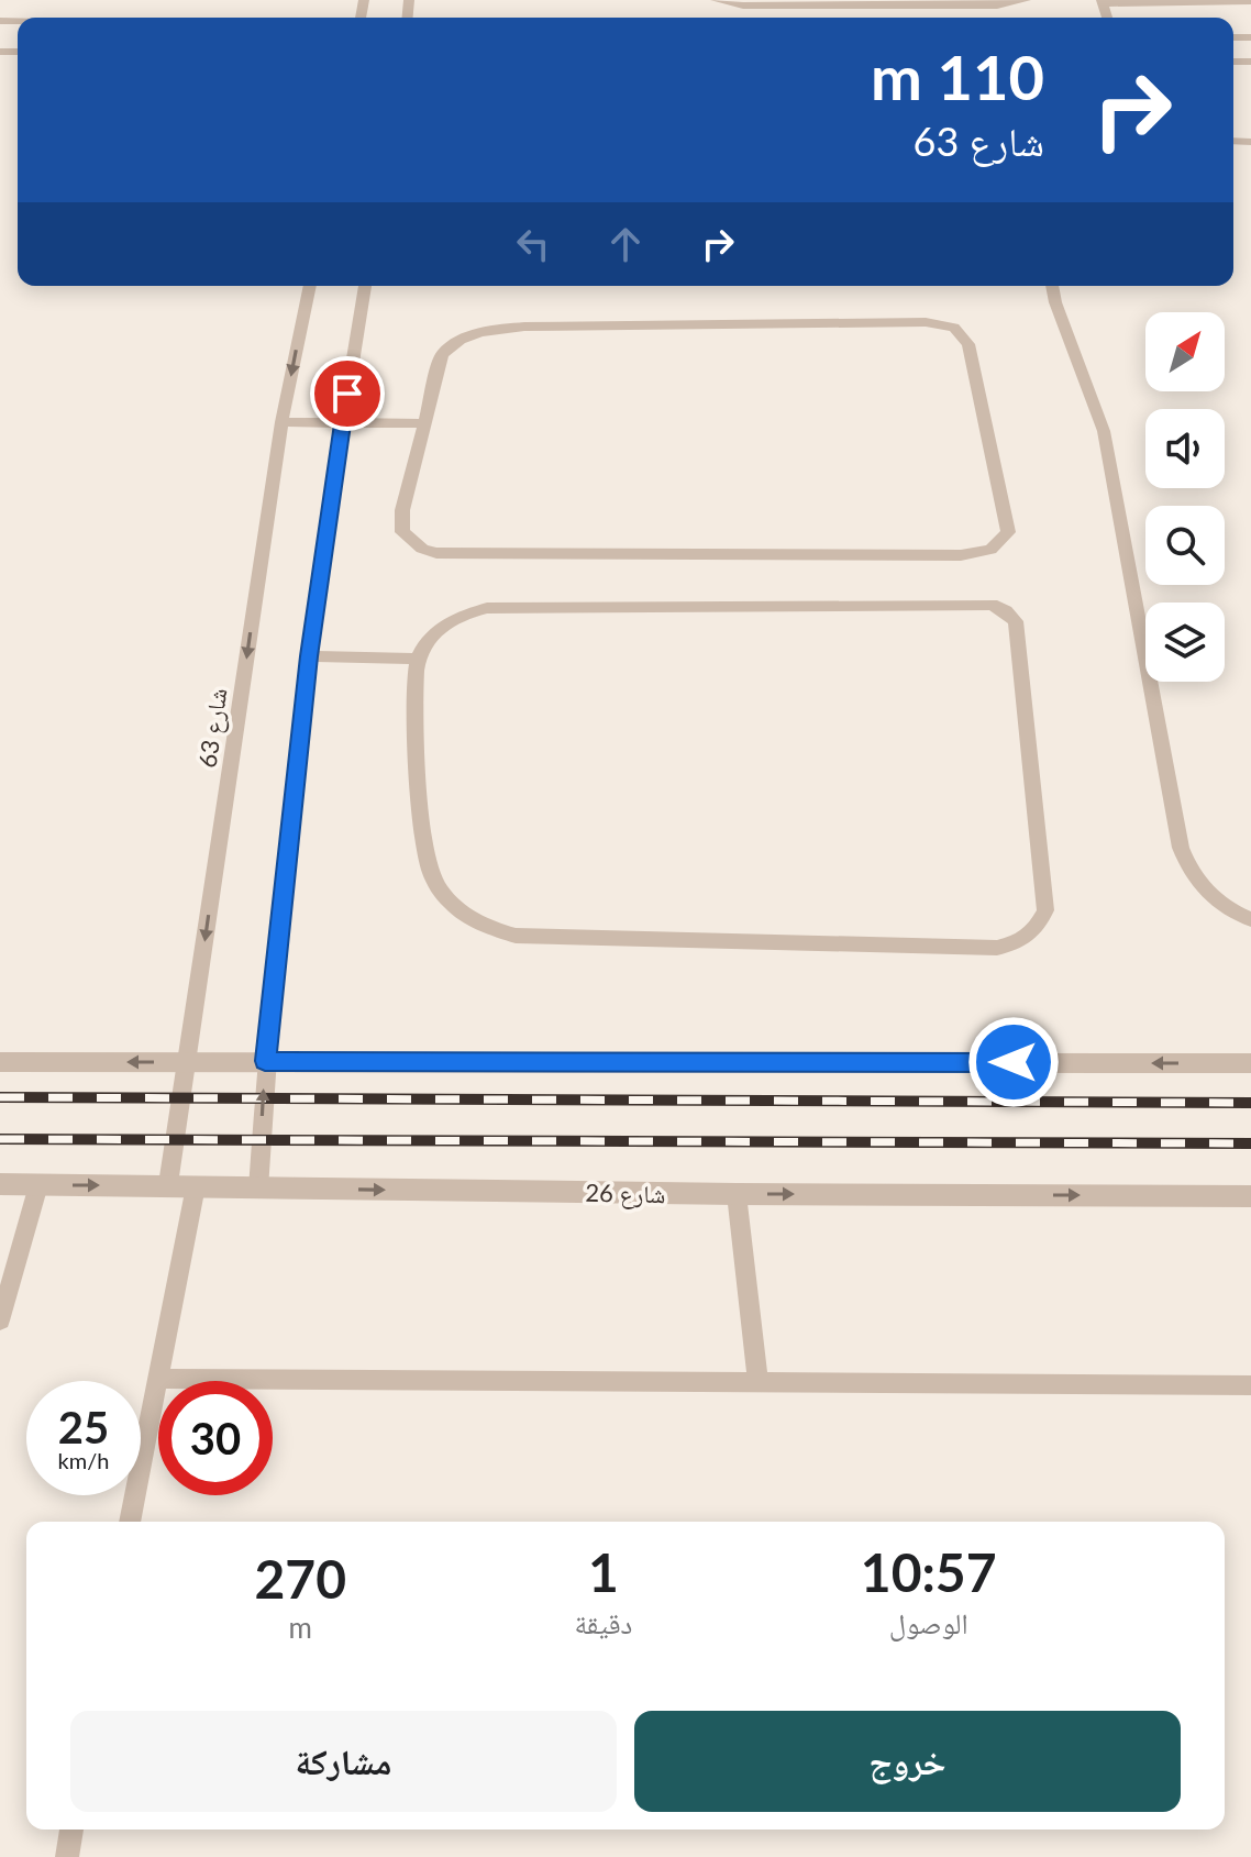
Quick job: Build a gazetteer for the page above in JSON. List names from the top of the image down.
{
  "streets": {
    "street": ["شارع 26"],
    "lane": ["شارع 63"]
  },
  "crossings": [
    ["شارع 63", "شارع 26"]
  ],
  "north": "top right",
  "page": {
    "turn": ["110 m", "شارع 63"],
    "speed": "25 km/h",
    "limit": "30",
    "eta": [
      "10:57",
      "الوصول",
      "1",
      "دقيقة",
      "270",
      "m"
    ],
    "buttons": ["خروج", "مشاركة"]
  }
}
